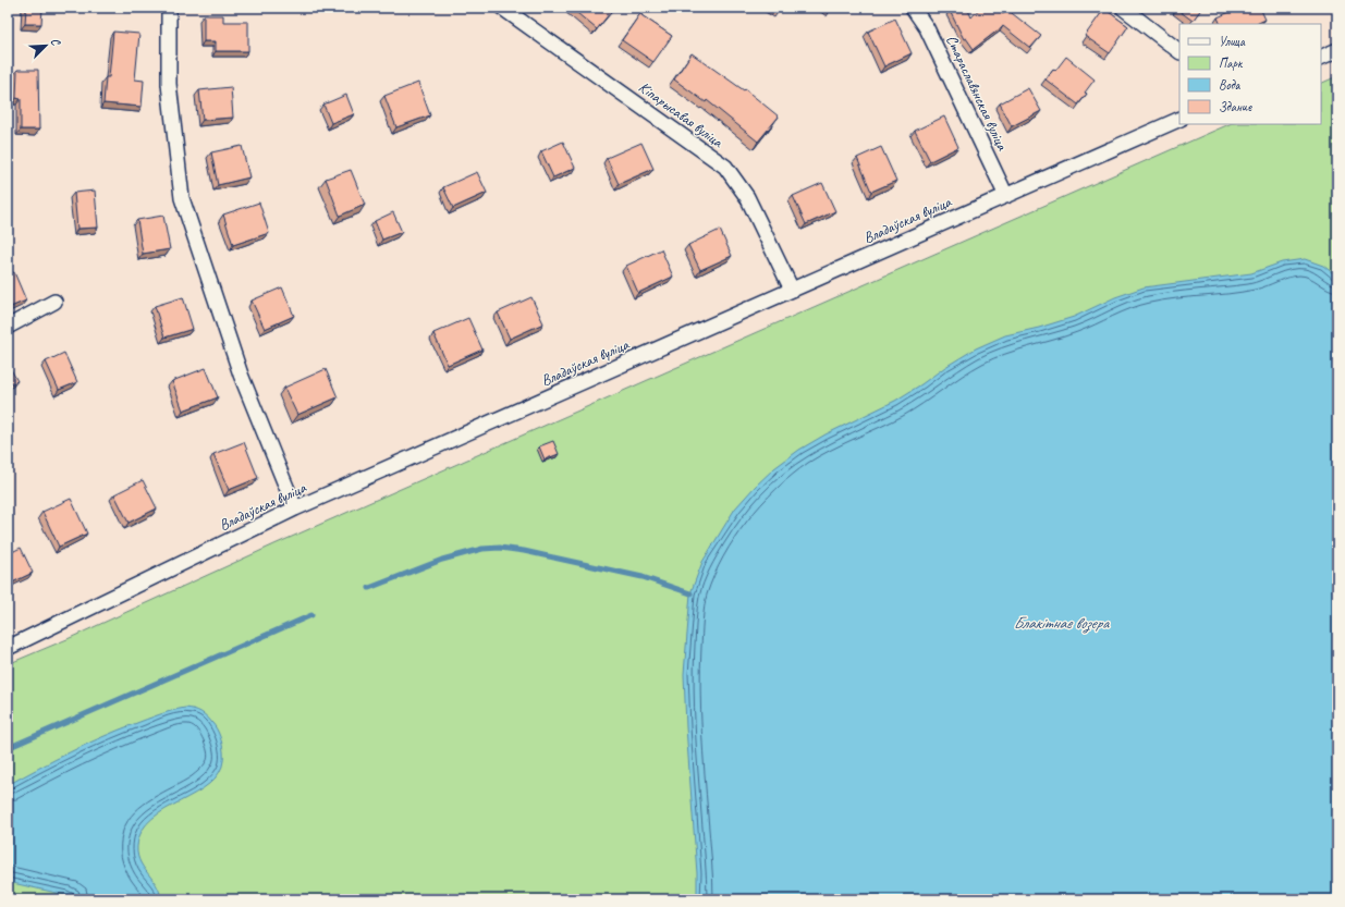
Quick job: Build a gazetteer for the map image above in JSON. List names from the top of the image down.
{
  "streets": {
    "street": ["Стараславянская вуліца", "Кіпарысавая вуліца", "Владаўская вуліца"]
  },
  "crossings": [
    ["Стараславянская вуліца", "Владаўская вуліца"],
    ["Кіпарысавая вуліца", "Владаўская вуліца"]
  ],
  "water": ["Блакітнае возера"],
  "legend": [
    "Улица",
    "Парк",
    "Вода",
    "Здание"
  ],
  "north": "top right"
}
